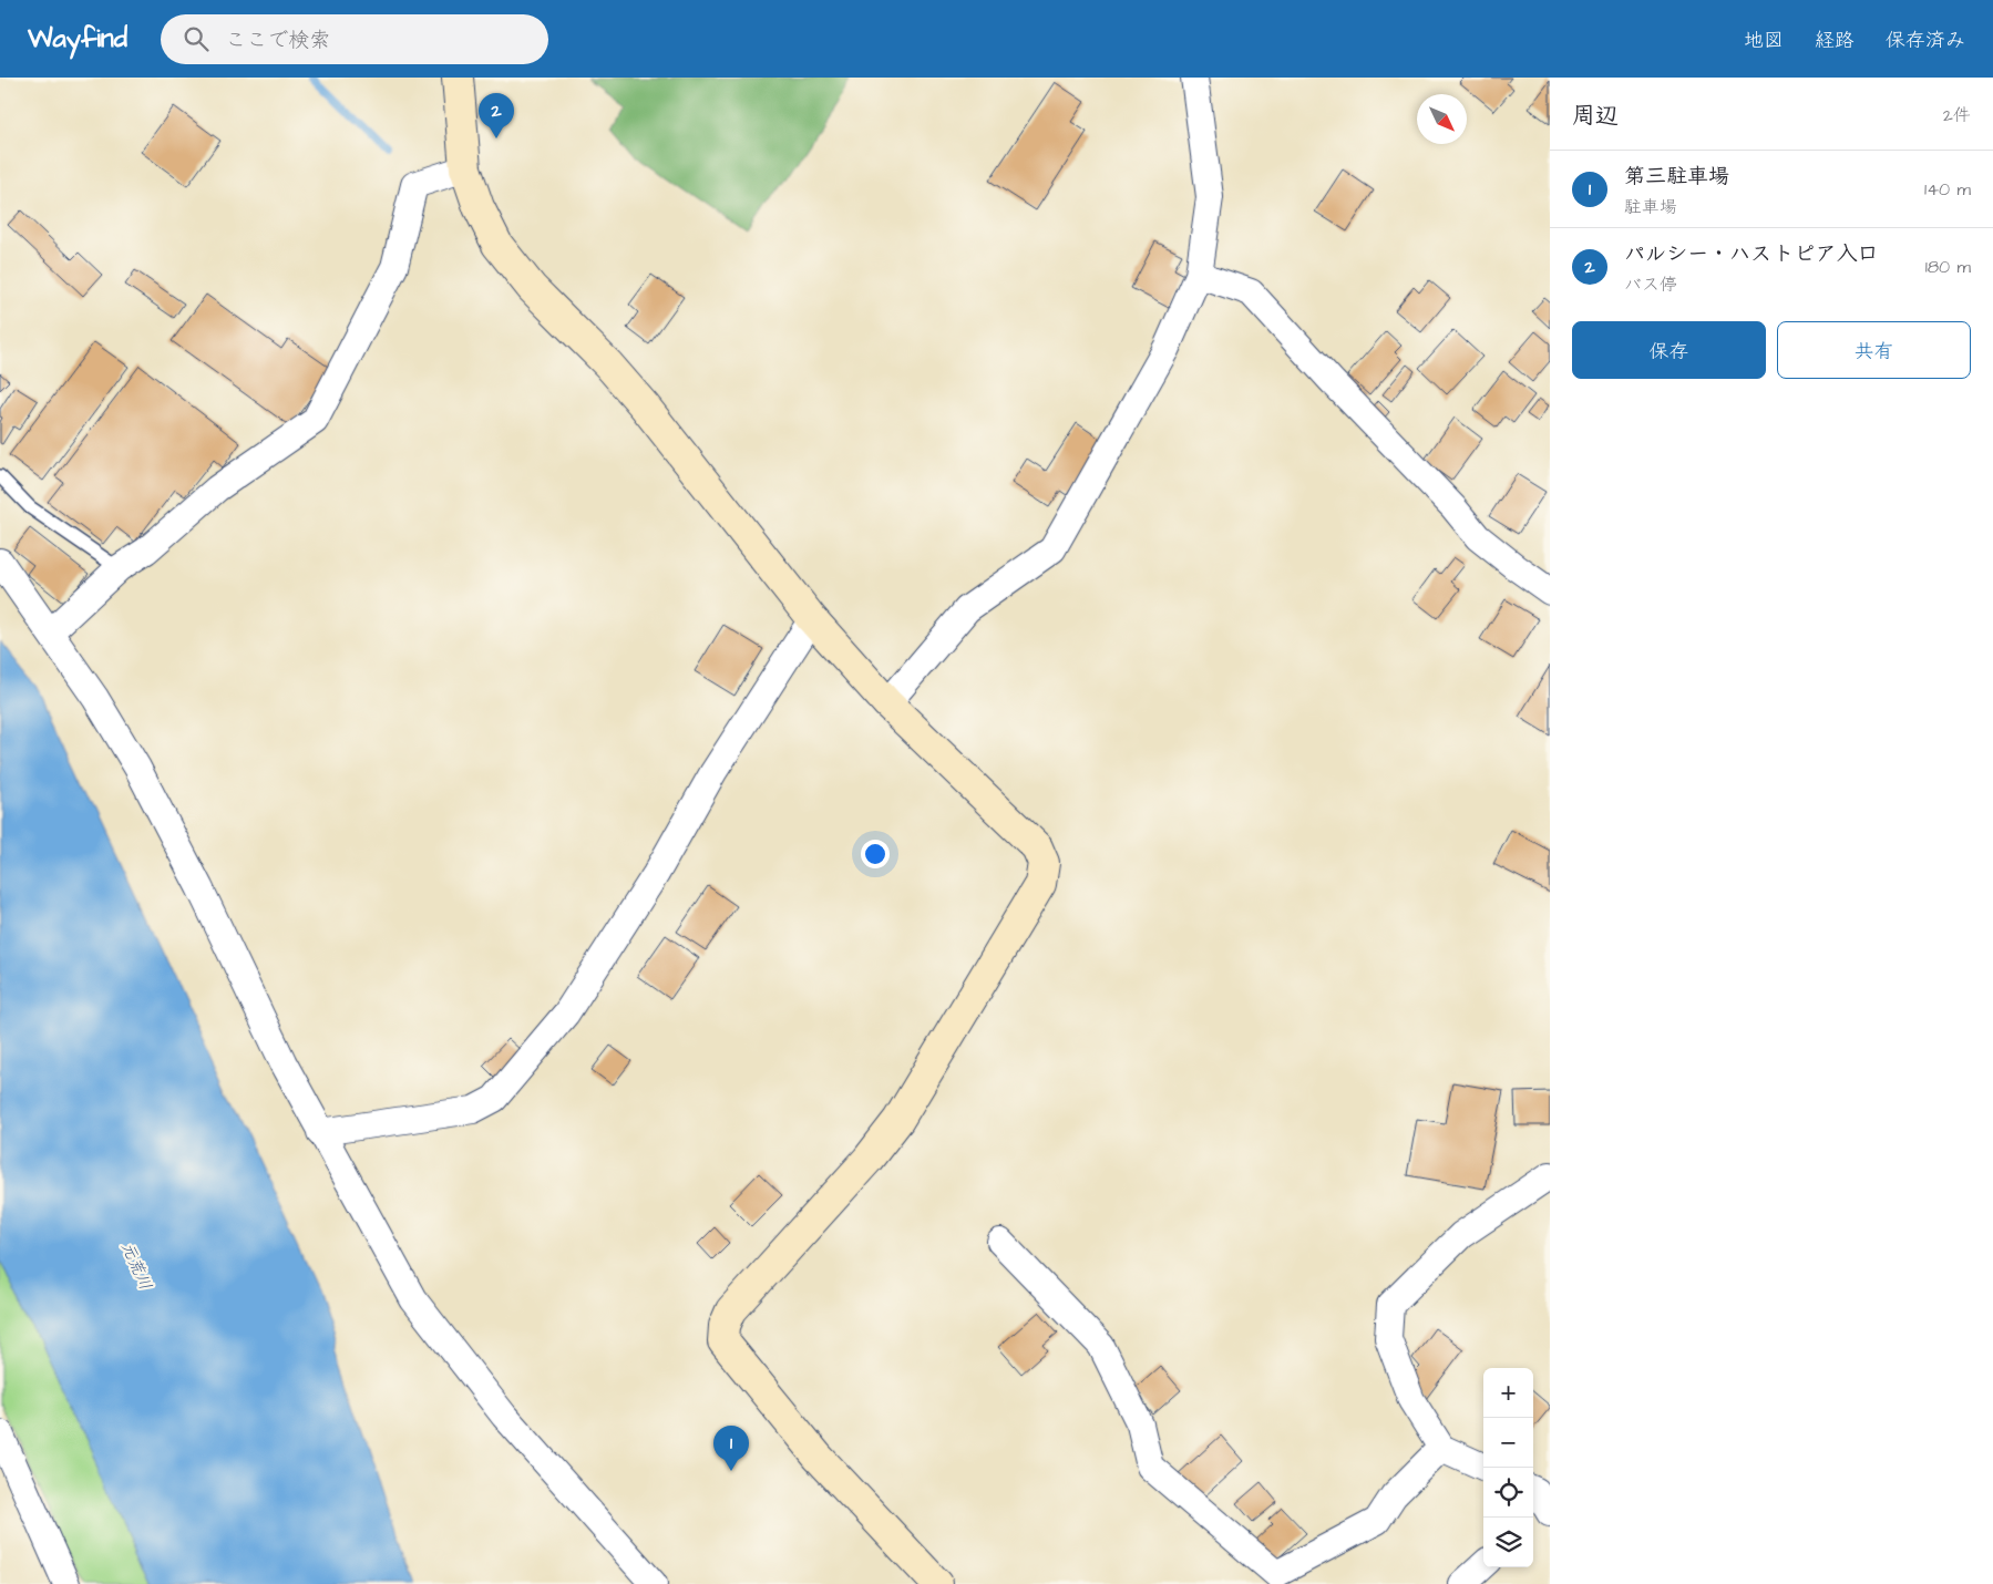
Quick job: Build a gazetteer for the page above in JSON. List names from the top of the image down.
{
  "water": ["元荒川"],
  "north": "bottom right",
  "page": {
    "header": "Wayfind",
    "search": "ここで検索",
    "nav": ["地図", "経路", "保存済み"],
    "heading": ["周辺", "2件"],
    "pins": ["2", "1"],
    "list": [
      {
        "mark": "1",
        "name": "第三駐車場",
        "note": "駐車場",
        "value": "140 m"
      },
      {
        "mark": "2",
        "name": "パルシー・ハストピア入口",
        "note": "バス停",
        "value": "180 m"
      }
    ],
    "buttons": ["保存", "共有"],
    "map_buttons": ["+", "−"]
  }
}
